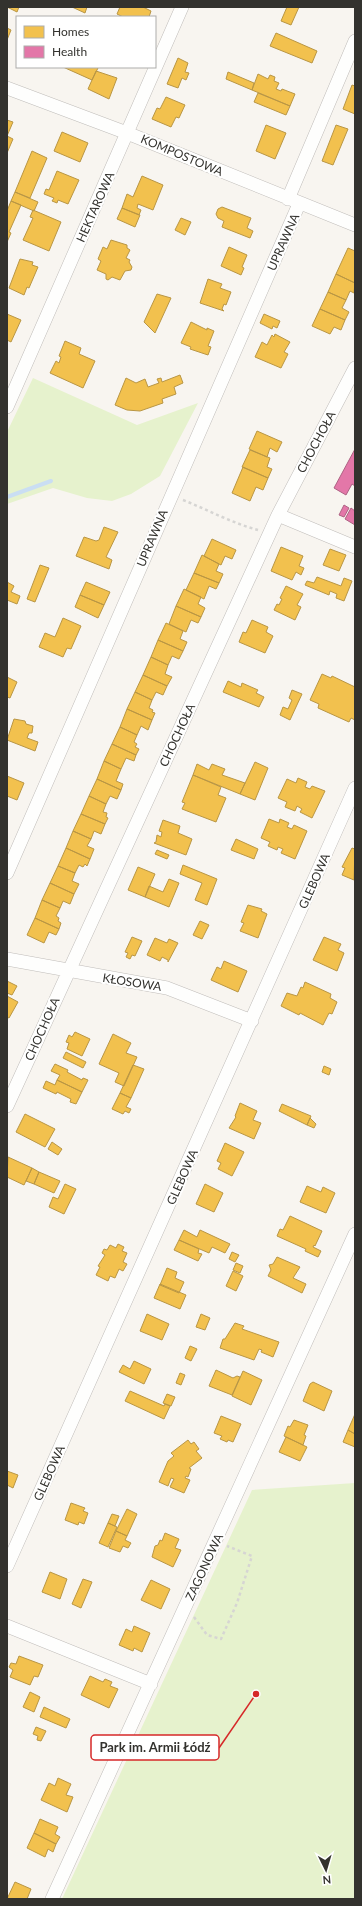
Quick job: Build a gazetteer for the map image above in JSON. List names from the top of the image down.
{
  "streets": {
    "street": [
      "KOMPOSTOWA",
      "HEKTAROWA",
      "UPRAWNA",
      "CHOCHOŁA",
      "GLEBOWA",
      "KŁOSOWA",
      "ZAGONOWA"
    ]
  },
  "crossings": [
    ["KOMPOSTOWA", "HEKTAROWA"],
    ["KOMPOSTOWA", "UPRAWNA"],
    ["CHOCHOŁA", "KŁOSOWA"],
    ["GLEBOWA", "KŁOSOWA"]
  ],
  "places": ["Park im. Armii Łódź"],
  "legend": ["Homes", "Health"],
  "north": "bottom"
}
